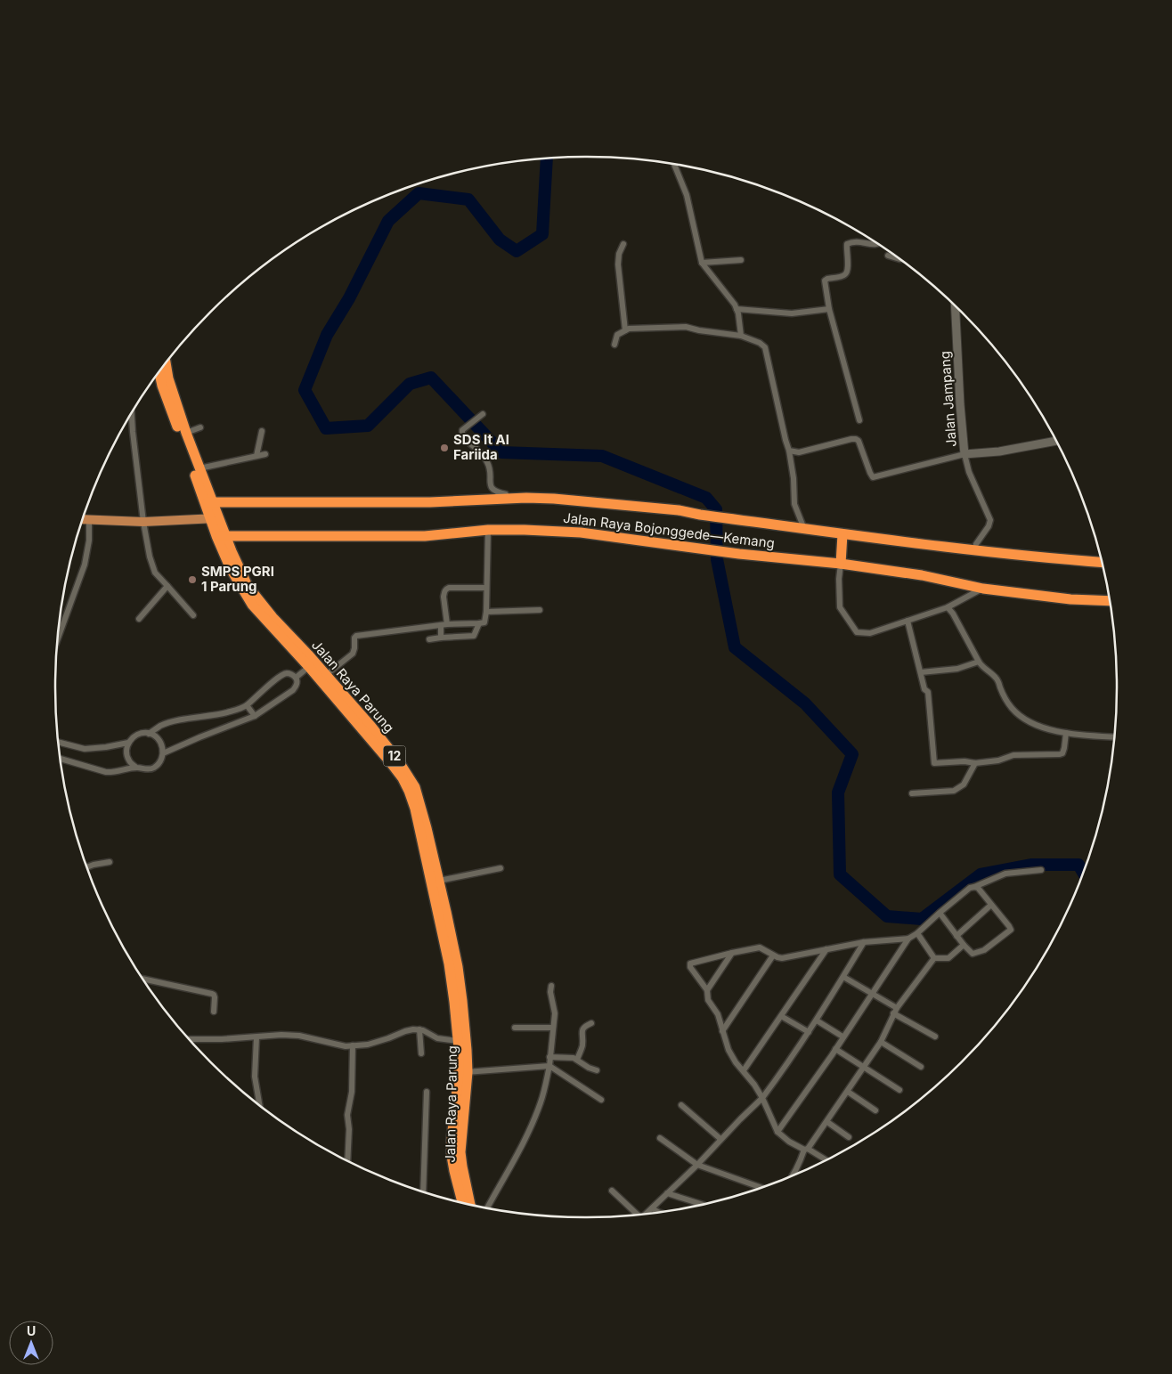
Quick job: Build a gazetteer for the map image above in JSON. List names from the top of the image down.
{
  "streets": {
    "highway": ["Jalan Raya Bojonggede—Kemang", "Jalan Raya Parung", "12"],
    "street": ["Jalan Jampang"]
  },
  "crossings": [
    ["Jalan Raya Bojonggede—Kemang", "Jalan Raya Parung"]
  ],
  "places": ["SDS It Al Fariida", "SMPS PGRI 1 Parung"],
  "north": "top"
}
